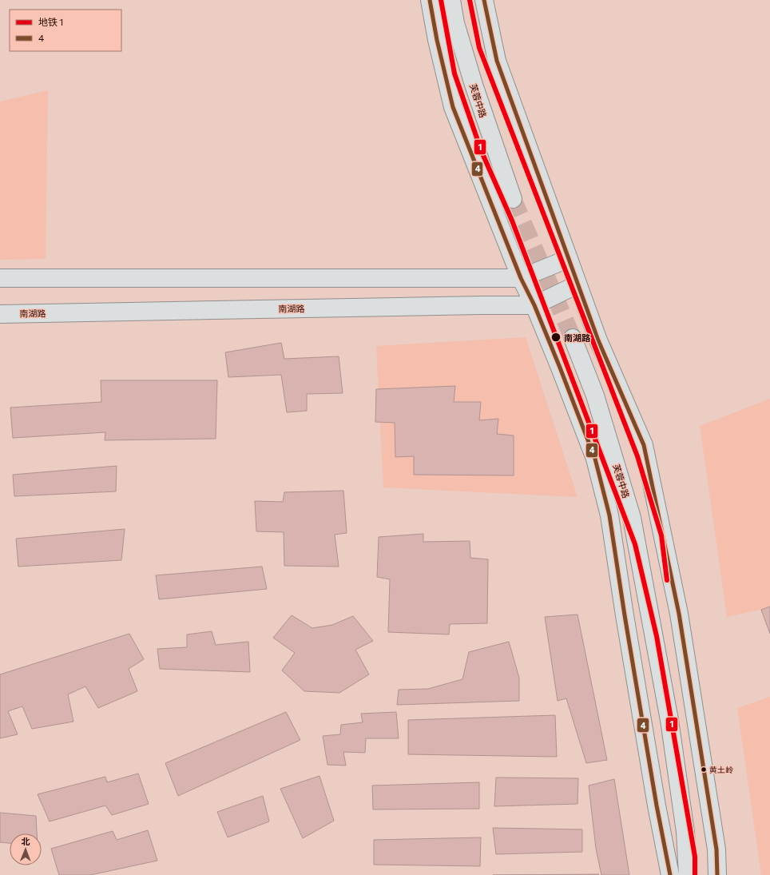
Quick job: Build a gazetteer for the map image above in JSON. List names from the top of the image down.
{
  "streets": {
    "main road": ["芙蓉中路", "南湖路"]
  },
  "places": ["南湖路", "黄土岭"],
  "lines": ["metro line 1", "transit line 4"],
  "legend": ["地铁 1", "4"],
  "north": "top"
}
